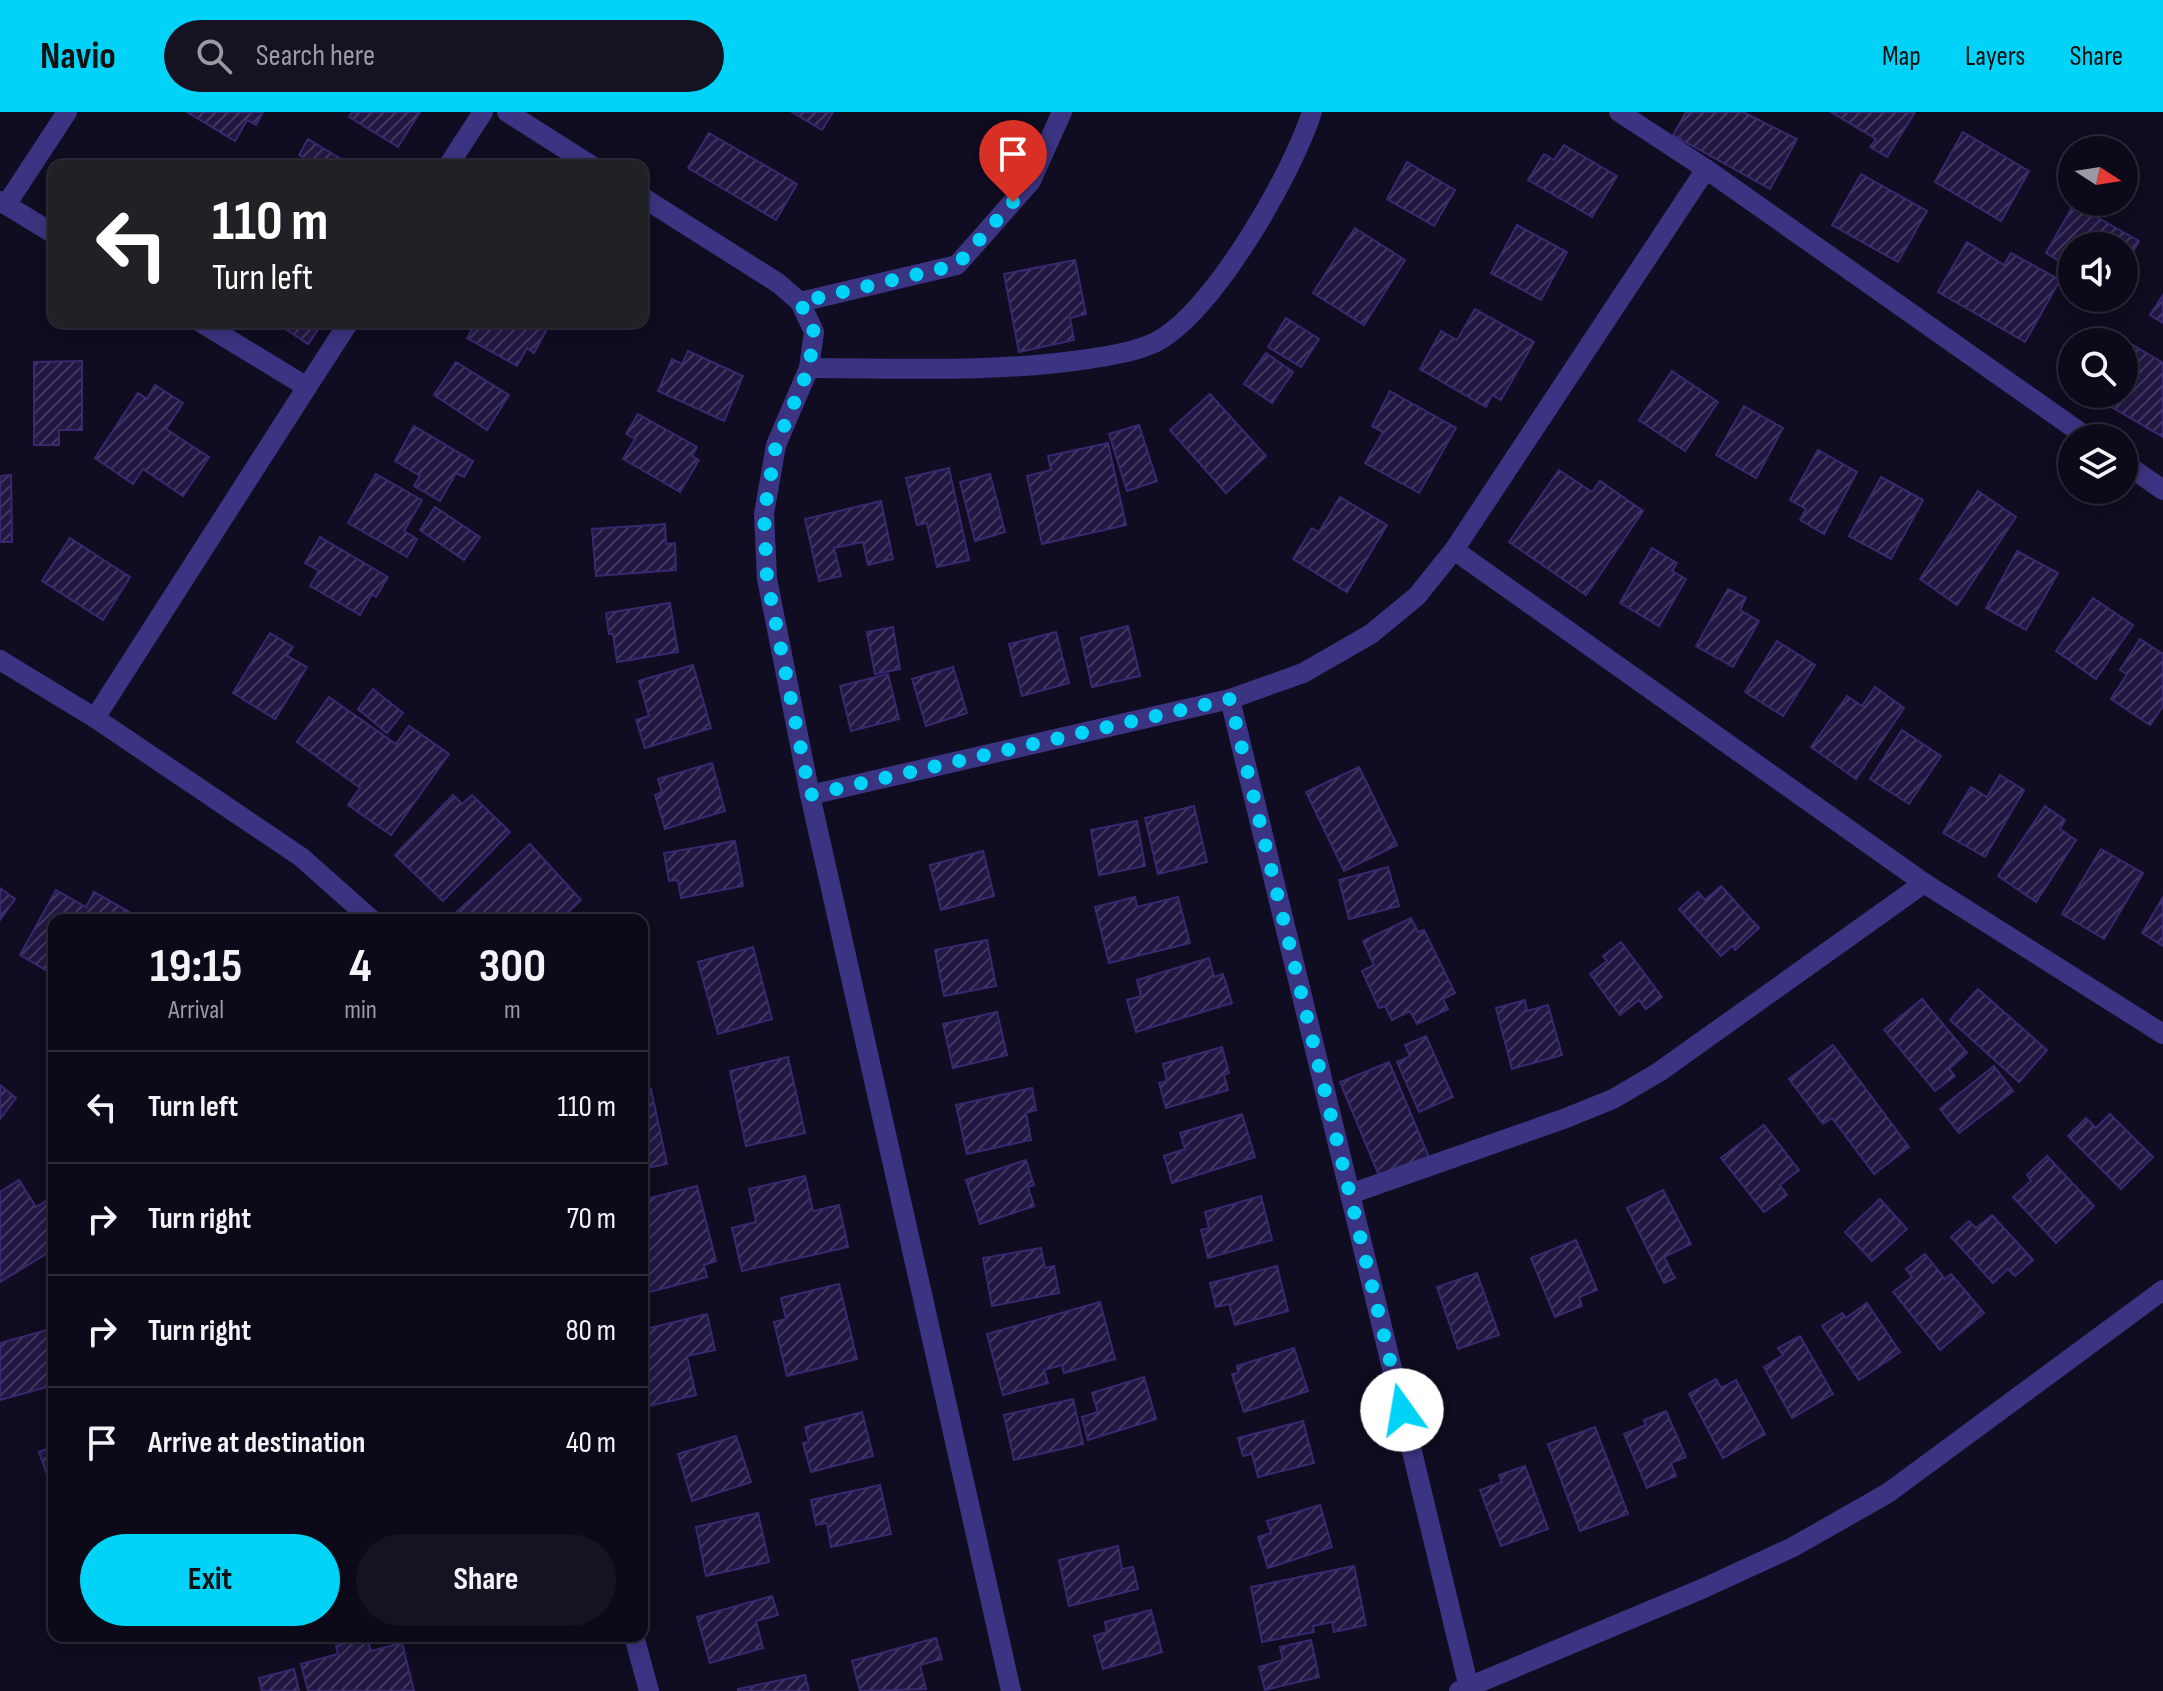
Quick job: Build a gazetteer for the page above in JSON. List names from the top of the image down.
{
  "north": "right",
  "page": {
    "header": "Navio",
    "search": "Search here",
    "nav": ["Map", "Layers", "Share"],
    "turn": ["110 m", "Turn left"],
    "eta": [
      "19:15",
      "Arrival",
      "4",
      "min",
      "300",
      "m"
    ],
    "list": [
      {
        "name": "Turn left",
        "value": "110 m"
      },
      {
        "name": "Turn right",
        "value": "70 m"
      },
      {
        "name": "Turn right",
        "value": "80 m"
      },
      {
        "name": "Arrive at destination",
        "value": "40 m"
      }
    ],
    "buttons": ["Exit", "Share"]
  }
}
